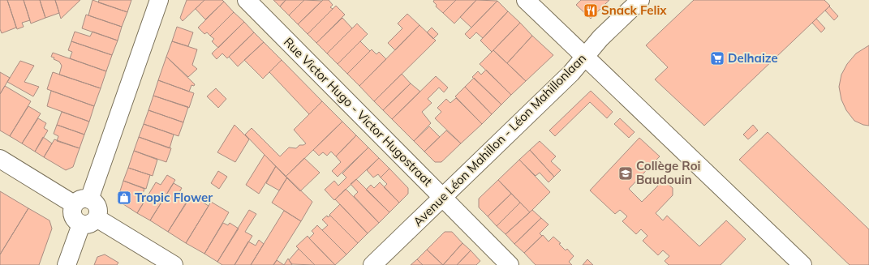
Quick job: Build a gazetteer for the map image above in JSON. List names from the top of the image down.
{
  "streets": {
    "street": ["Rue Victor Hugo - Victor Hugostraat", "Avenue Léon Mahillon - Léon Mahillonlaan"]
  },
  "crossings": [
    ["Rue Victor Hugo - Victor Hugostraat", "Avenue Léon Mahillon - Léon Mahillonlaan"]
  ],
  "places": {
    "restaurant": ["Snack Felix"],
    "supermarket": ["Delhaize"],
    "school or university": ["Collège Roi Baudouin"],
    "shop": ["Tropic Flower"]
  }
}
